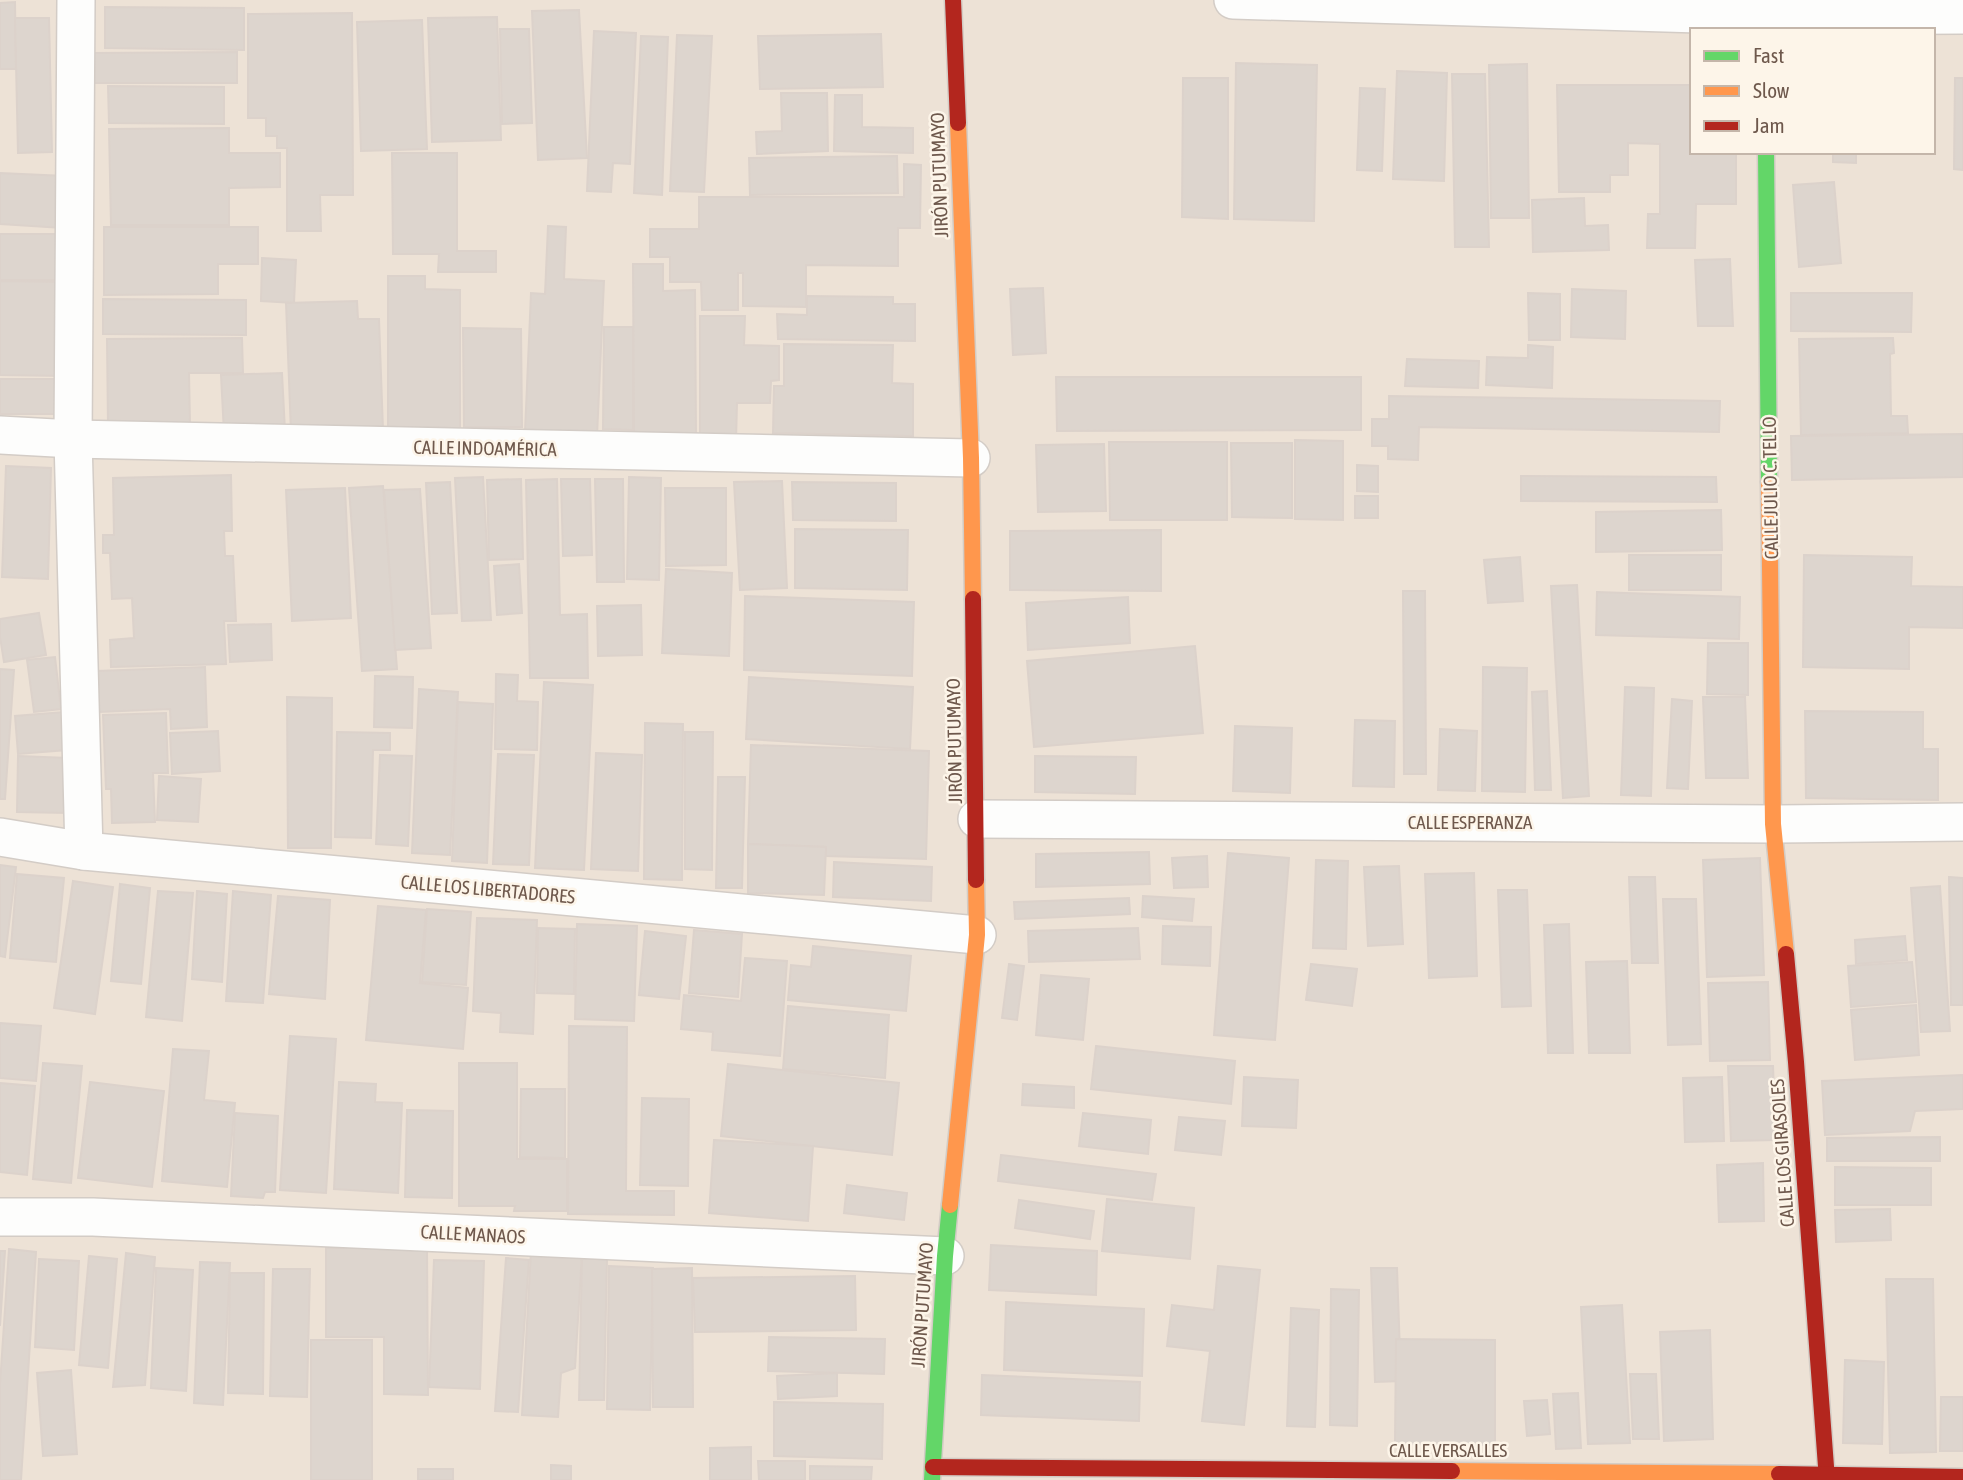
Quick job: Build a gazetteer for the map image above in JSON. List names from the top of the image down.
{
  "streets": {
    "street": [
      "JIRÓN PUTUMAYO",
      "CALLE INDOAMÉRICA",
      "CALLE JULIO C. TELLO",
      "CALLE ESPERANZA",
      "CALLE LOS LIBERTADORES",
      "CALLE LOS GIRASOLES",
      "CALLE MANAOS",
      "CALLE VERSALLES"
    ]
  },
  "crossings": [
    ["JIRÓN PUTUMAYO", "CALLE INDOAMÉRICA"],
    ["JIRÓN PUTUMAYO", "CALLE ESPERANZA"],
    ["JIRÓN PUTUMAYO", "CALLE LOS LIBERTADORES"],
    ["JIRÓN PUTUMAYO", "CALLE MANAOS"],
    ["JIRÓN PUTUMAYO", "CALLE VERSALLES"],
    ["CALLE JULIO C. TELLO", "CALLE ESPERANZA"],
    ["CALLE JULIO C. TELLO", "CALLE LOS GIRASOLES"],
    ["CALLE ESPERANZA", "CALLE LOS GIRASOLES"],
    ["CALLE LOS GIRASOLES", "CALLE VERSALLES"]
  ],
  "legend": ["Fast", "Slow", "Jam"]
}
